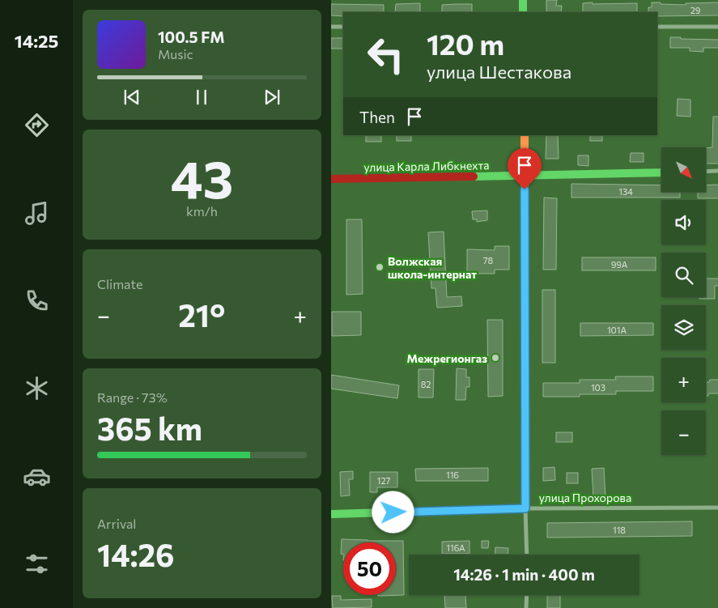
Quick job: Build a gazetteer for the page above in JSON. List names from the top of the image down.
{
  "streets": {
    "main road": ["улица Карла Либкнехта", "улица Прохорова"]
  },
  "places": ["Волжская школа-интернат", "Межрегионгаз"],
  "house_numbers": [
    "29",
    "134",
    "78",
    "99А",
    "101А",
    "82",
    "103",
    "116",
    "127",
    "118",
    "116А"
  ],
  "north": "bottom right",
  "page": {
    "tabs": "14:25",
    "turn": ["120 m", "улица Шестакова"],
    "song": ["100.5 FM", "Music"],
    "then": "Then",
    "tile": [
      ["43", "km/h"],
      "Climate",
      ["Range · 73%", "365 km"],
      ["Arrival", "14:26"]
    ],
    "map_buttons": ["+", "−"],
    "heat": ["−", "21°", "+"],
    "limit": "50",
    "trip": "14:26 · 1 min · 400 m"
  }
}
